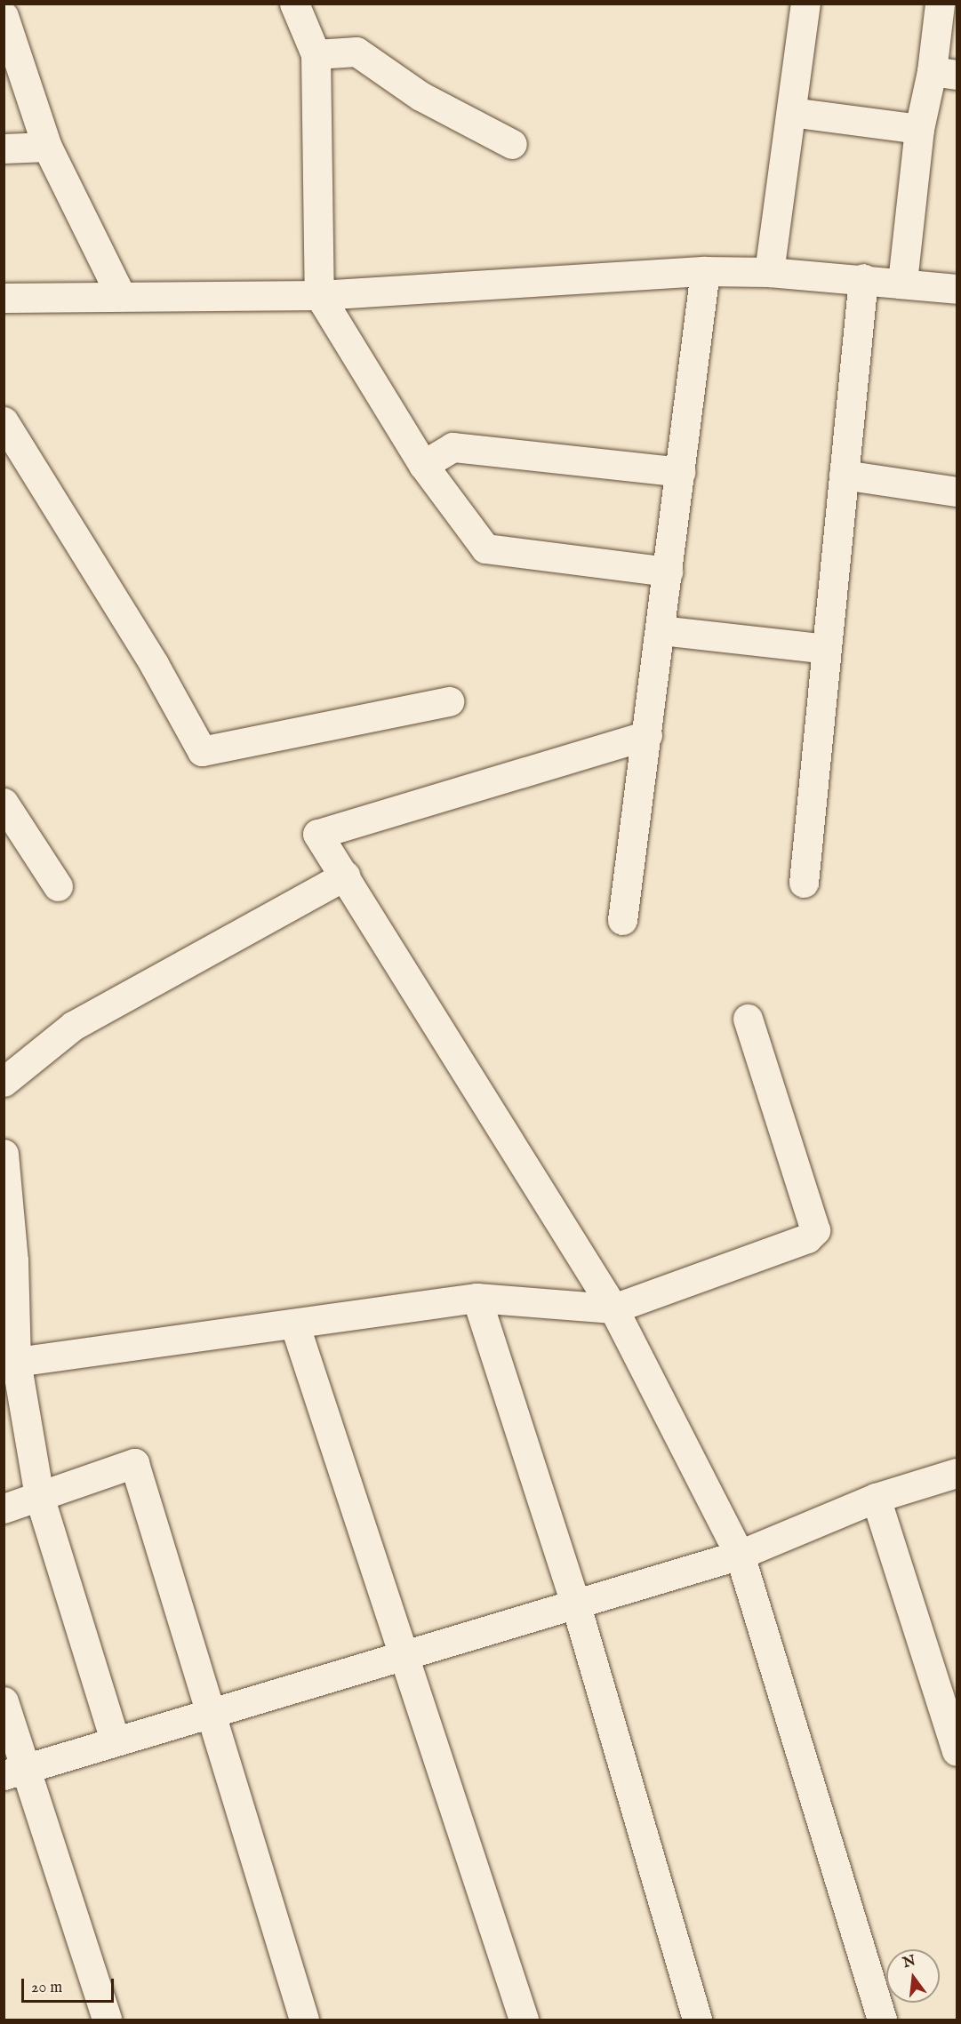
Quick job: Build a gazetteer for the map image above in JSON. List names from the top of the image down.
{
  "scale_bar": "20 m",
  "north": "top"
}
